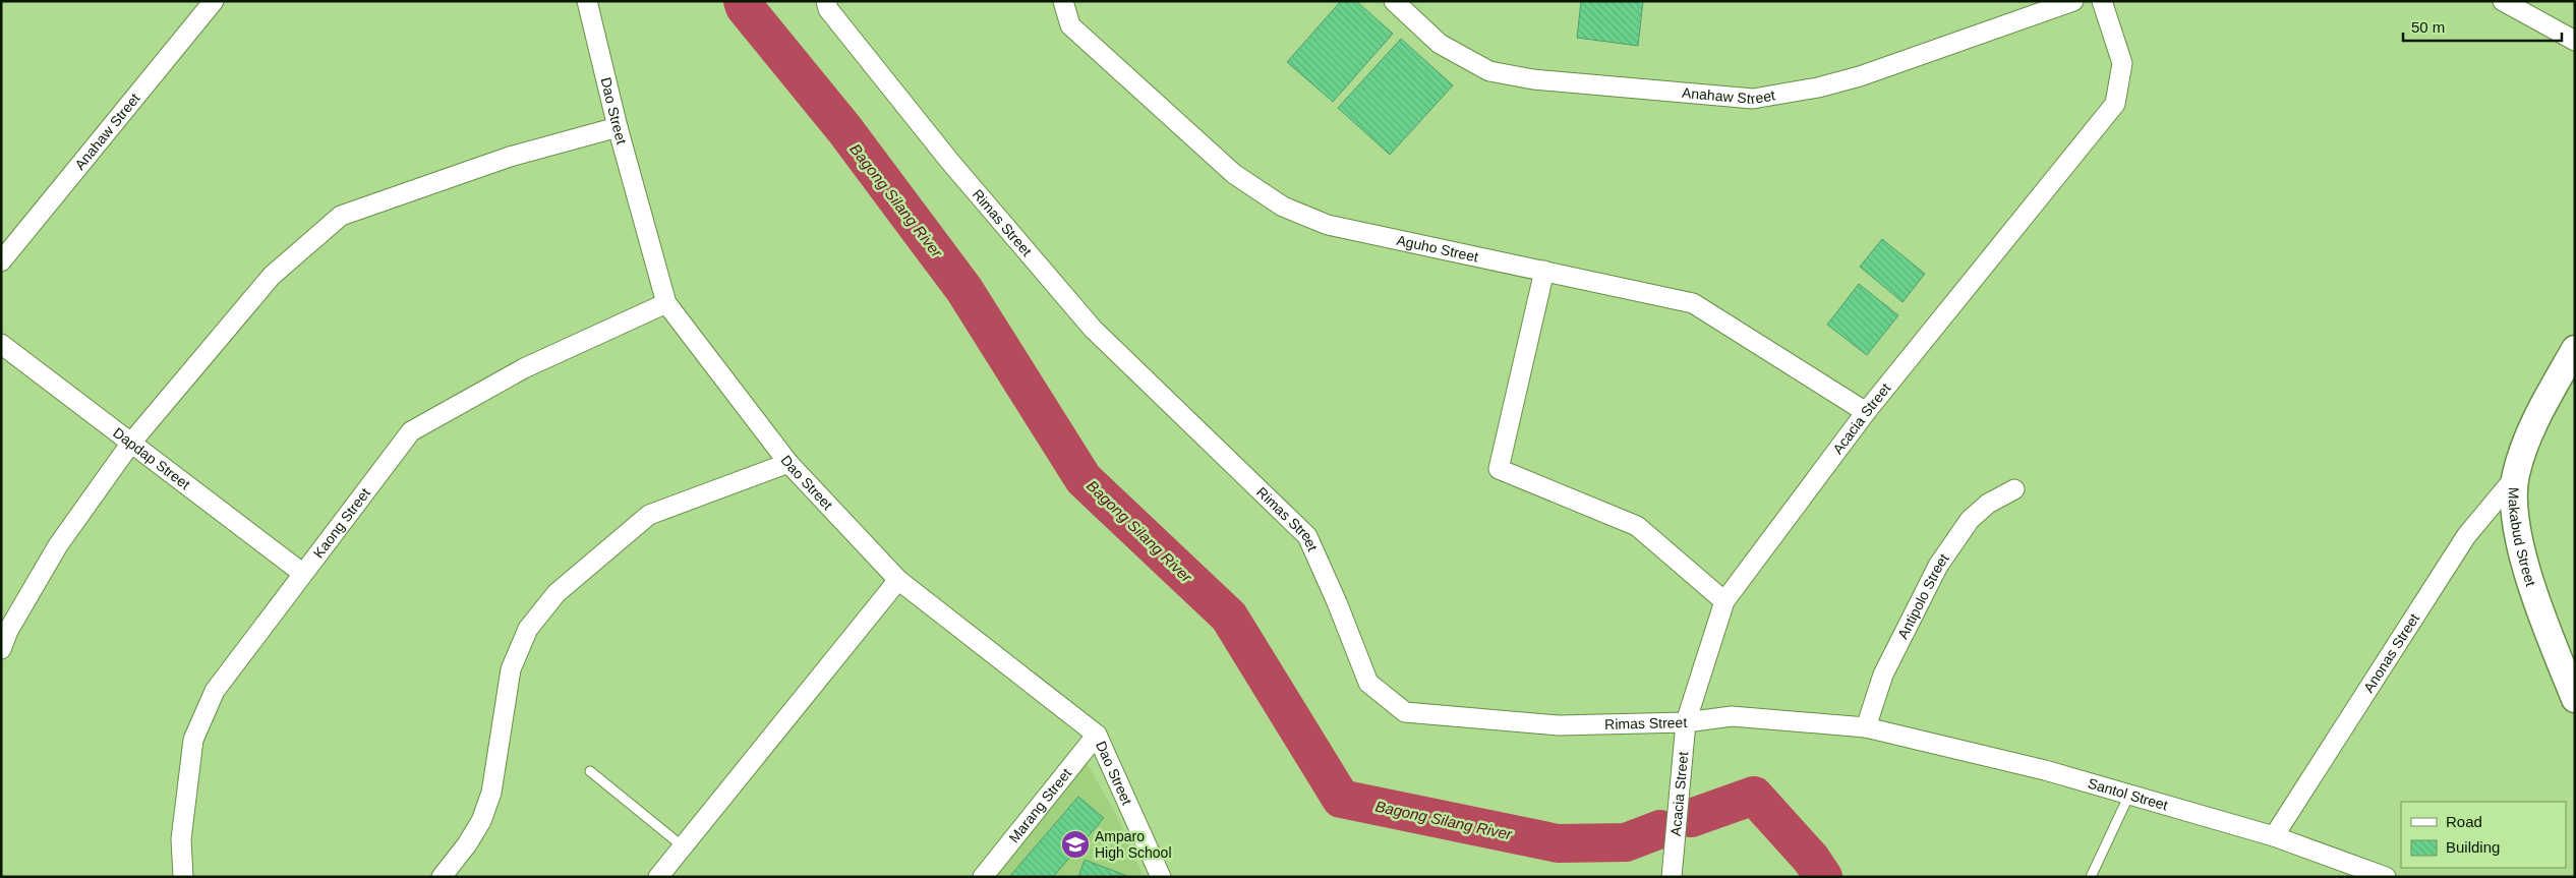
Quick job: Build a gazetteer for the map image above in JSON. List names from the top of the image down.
{
  "streets": {
    "street": [
      "Anahaw Street",
      "Dao Street",
      "Rimas Street",
      "Aguho Street",
      "Acacia Street",
      "Dapdap Street",
      "Kaong Street",
      "Makabud Street",
      "Antipolo Street",
      "Anonas Street",
      "Santol Street",
      "Marang Street"
    ]
  },
  "crossings": [
    ["Dao Street", "Kaong Street"],
    ["Dao Street", "Marang Street"],
    ["Rimas Street", "Acacia Street"],
    ["Rimas Street", "Antipolo Street"],
    ["Rimas Street", "Santol Street"],
    ["Aguho Street", "Acacia Street"],
    ["Dapdap Street", "Kaong Street"],
    ["Makabud Street", "Anonas Street"],
    ["Antipolo Street", "Santol Street"],
    ["Anonas Street", "Santol Street"]
  ],
  "water": ["Bagong Silang River"],
  "places": {
    "school or university": ["Amparo High School"]
  },
  "legend": ["Road", "Building"],
  "scale_bar": "50 m"
}
